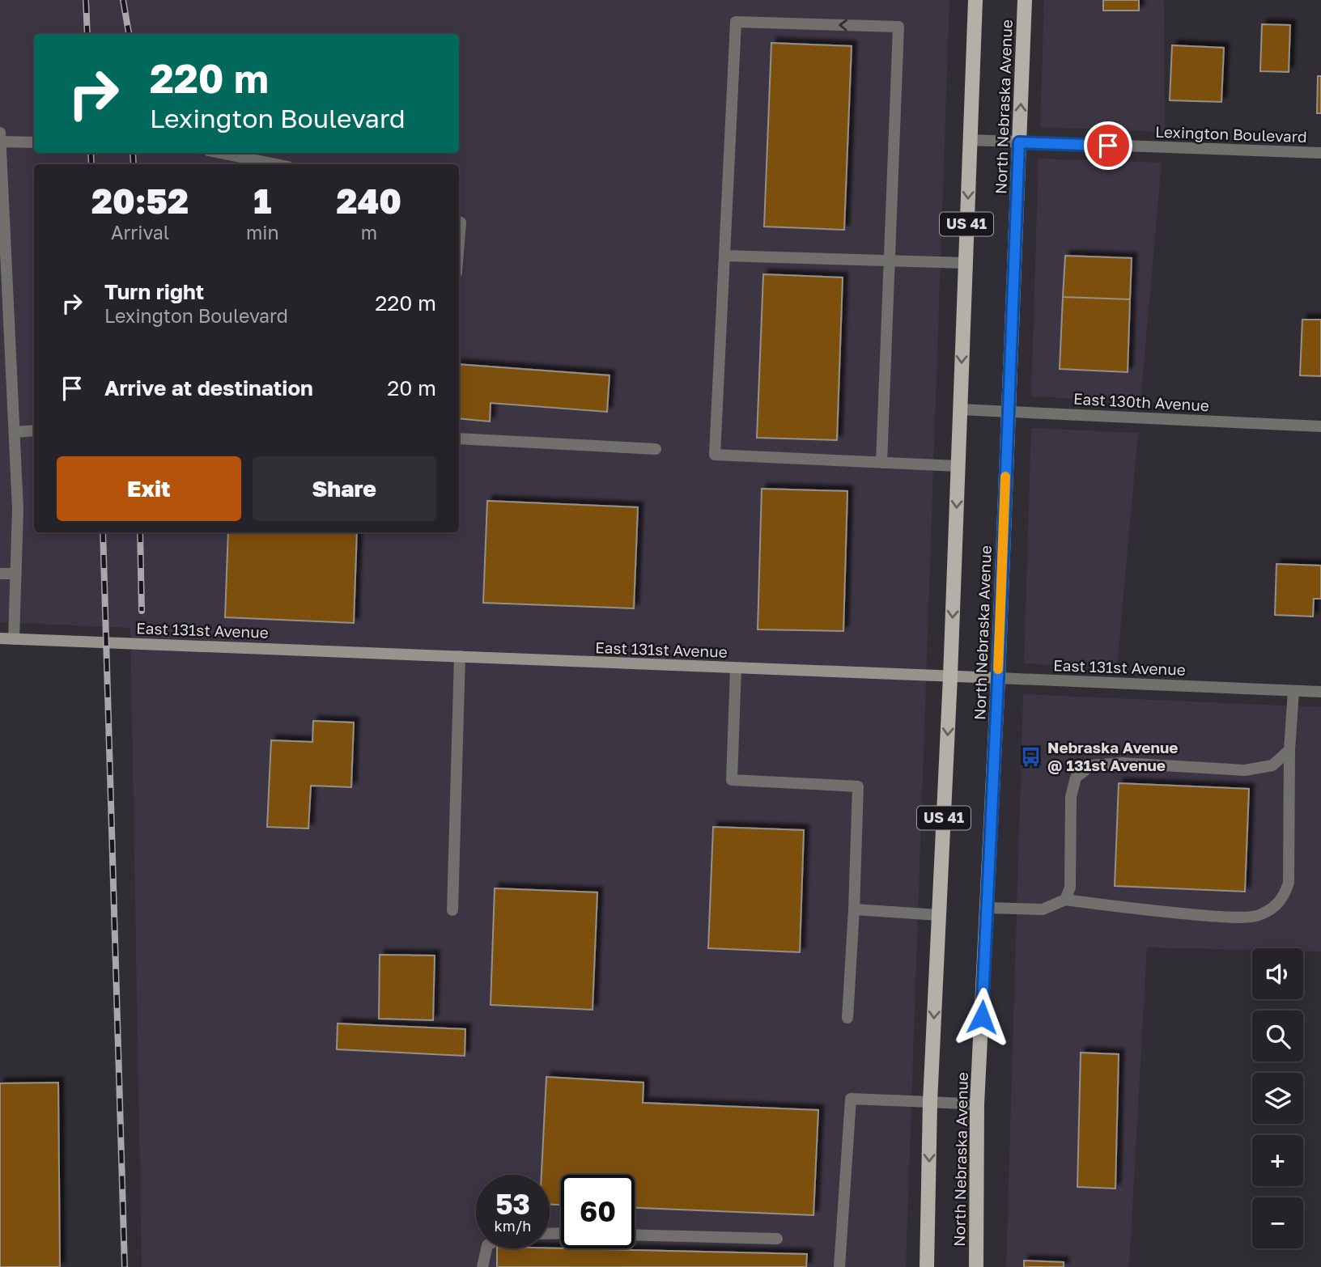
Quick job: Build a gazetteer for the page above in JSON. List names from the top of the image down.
{
  "streets": {
    "main road": ["North Nebraska Avenue", "US 41"],
    "street": ["Lexington Boulevard", "East 130th Avenue", "East 131st Avenue"]
  },
  "crossings": [
    ["North Nebraska Avenue", "Lexington Boulevard"],
    ["North Nebraska Avenue", "East 130th Avenue"],
    ["North Nebraska Avenue", "East 131st Avenue"]
  ],
  "places": {
    "bus stop": ["Nebraska Avenue @ 131st Avenue"]
  },
  "page": {
    "turn": ["220 m", "Lexington Boulevard"],
    "eta": [
      "20:52",
      "Arrival",
      "1",
      "min",
      "240",
      "m"
    ],
    "list": [
      {
        "name": "Turn right",
        "note": "Lexington Boulevard",
        "value": "220 m"
      },
      {
        "name": "Arrive at destination",
        "value": "20 m"
      }
    ],
    "buttons": ["Exit", "Share"],
    "map_buttons": ["+", "−"],
    "speed": "53 km/h",
    "limit": "60"
  }
}
